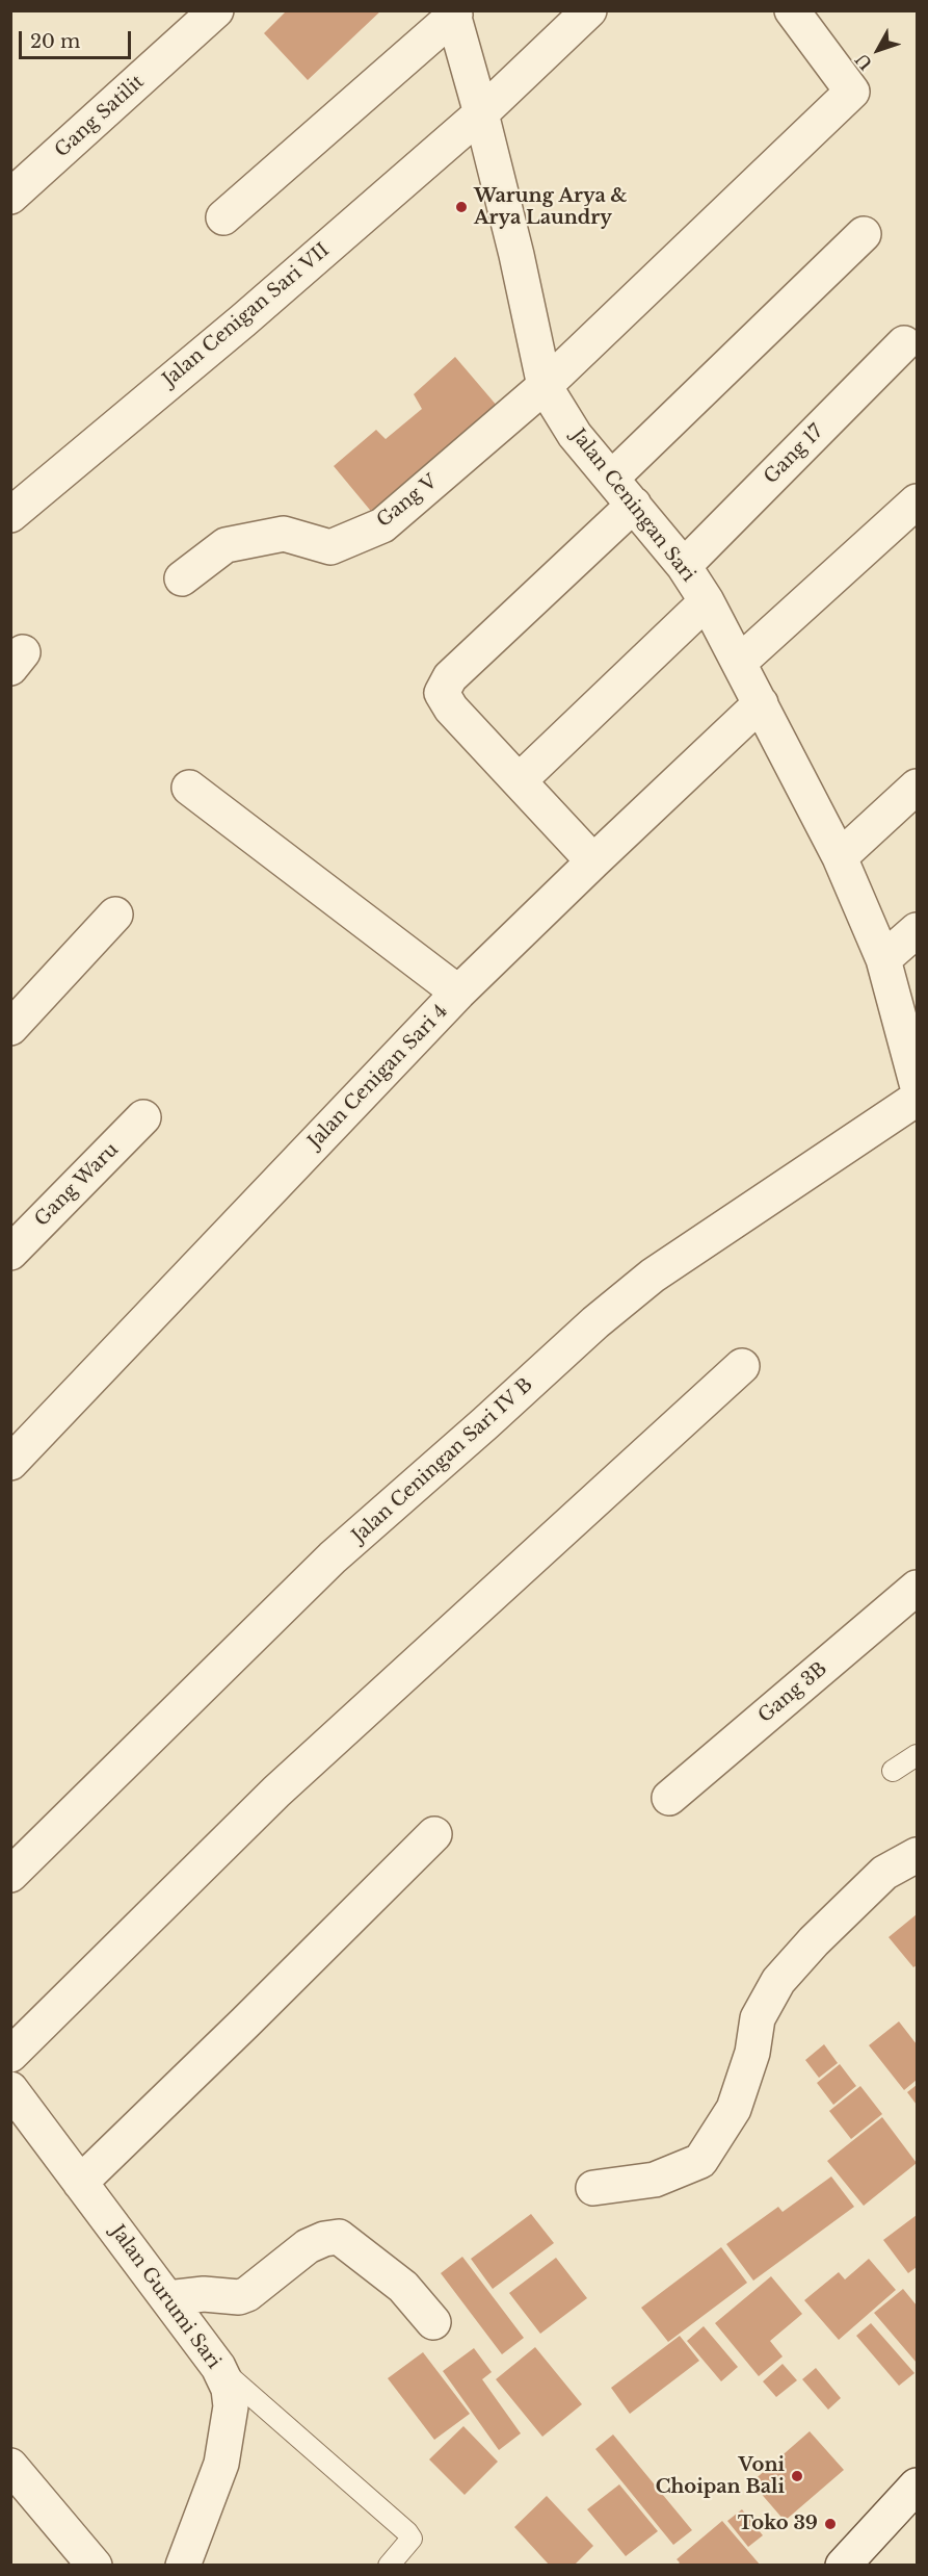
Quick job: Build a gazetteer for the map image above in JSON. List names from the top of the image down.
{
  "streets": {
    "street": [
      "Gang Satilit",
      "Jalan Cenigan Sari VII",
      "Gang 17",
      "Gang V",
      "Jalan Ceningan Sari",
      "Jalan Cenigan Sari 4",
      "Gang Waru",
      "Jalan Ceningan Sari IV B",
      "Gang 3B",
      "Jalan Gurumi Sari"
    ]
  },
  "crossings": [
    ["Jalan Cenigan Sari VII", "Jalan Ceningan Sari"],
    ["Gang 17", "Jalan Ceningan Sari"],
    ["Gang V", "Jalan Ceningan Sari"],
    ["Jalan Ceningan Sari", "Jalan Cenigan Sari 4"]
  ],
  "places": ["Warung Arya & Arya Laundry", "Voni Choipan Bali", "Toko 39"],
  "scale_bar": "20 m",
  "north": "bottom left"
}
